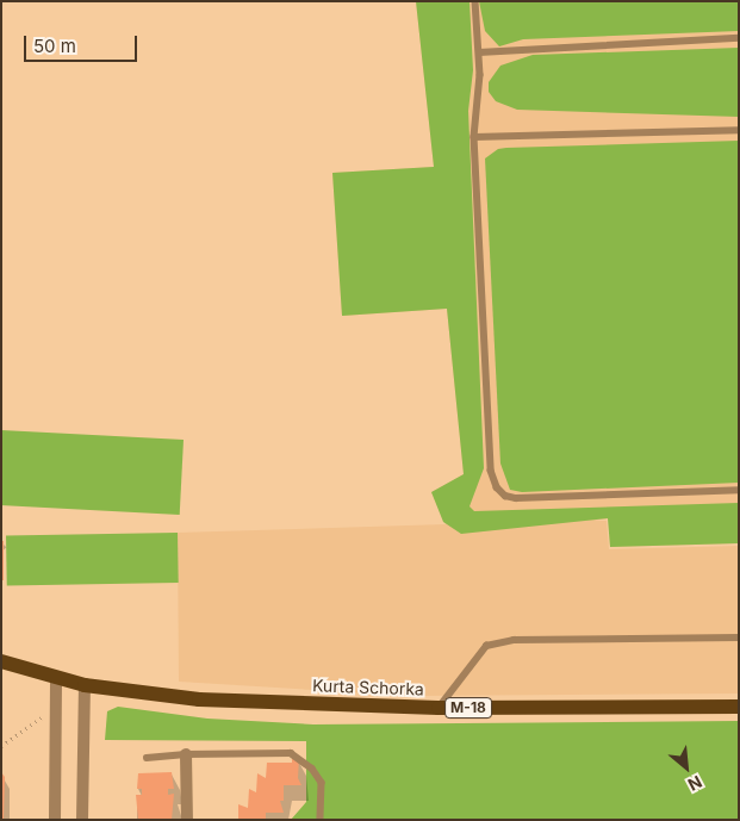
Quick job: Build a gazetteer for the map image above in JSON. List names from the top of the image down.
{
  "streets": {
    "main road": ["Kurta Schorka", "M-18"]
  },
  "scale_bar": "50 m",
  "north": "bottom right"
}
